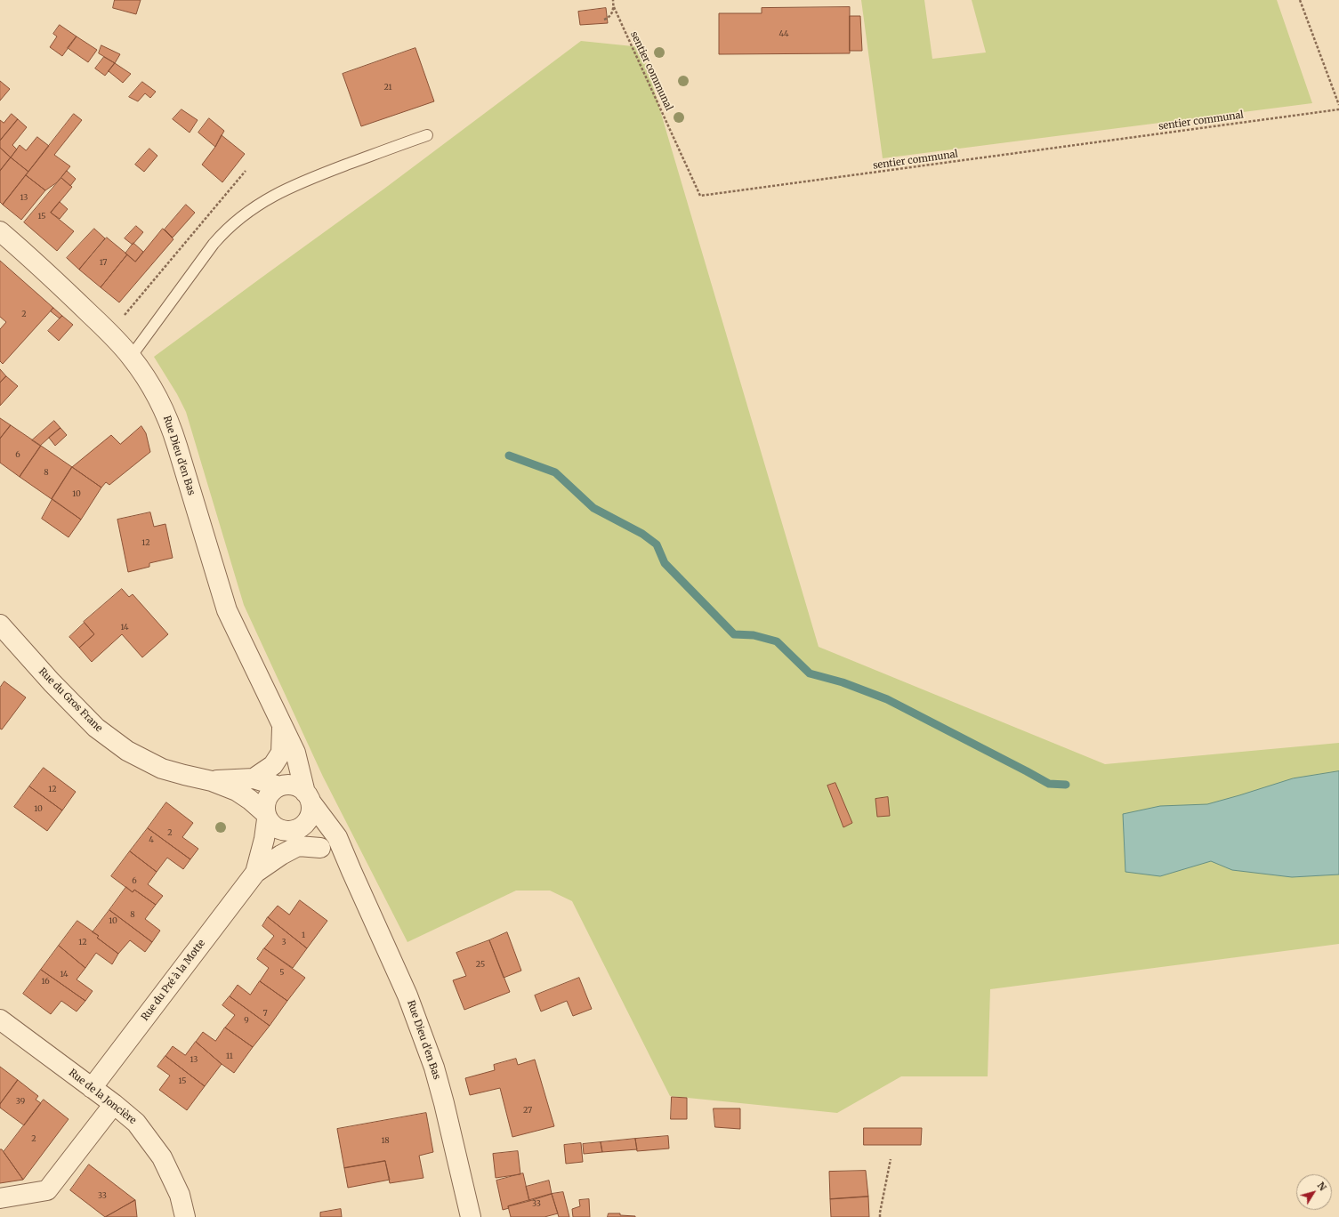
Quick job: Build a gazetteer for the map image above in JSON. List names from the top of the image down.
{
  "streets": {
    "street": [
      "Rue Dieu d'en Bas",
      "Rue du Gros Frane",
      "Rue du Pré à la Motte",
      "Rue de la Joncière"
    ],
    "path": ["sentier communal"]
  },
  "crossings": [
    ["Rue Dieu d'en Bas", "Rue du Gros Frane"],
    ["Rue Dieu d'en Bas", "Rue du Pré à la Motte"],
    ["Rue du Gros Frane", "Rue du Pré à la Motte"],
    ["Rue du Pré à la Motte", "Rue de la Joncière"]
  ],
  "house_numbers": [
    "44",
    "21",
    "13",
    "15",
    "17",
    "2",
    "6",
    "8",
    "10",
    "12",
    "14",
    "12",
    "10",
    "2",
    "4",
    "6",
    "8",
    "10",
    "1",
    "12",
    "3",
    "25",
    "5",
    "14",
    "16",
    "7",
    "9",
    "11",
    "13",
    "15",
    "39",
    "27",
    "2",
    "18",
    "33",
    "33"
  ],
  "north": "top right"
}
